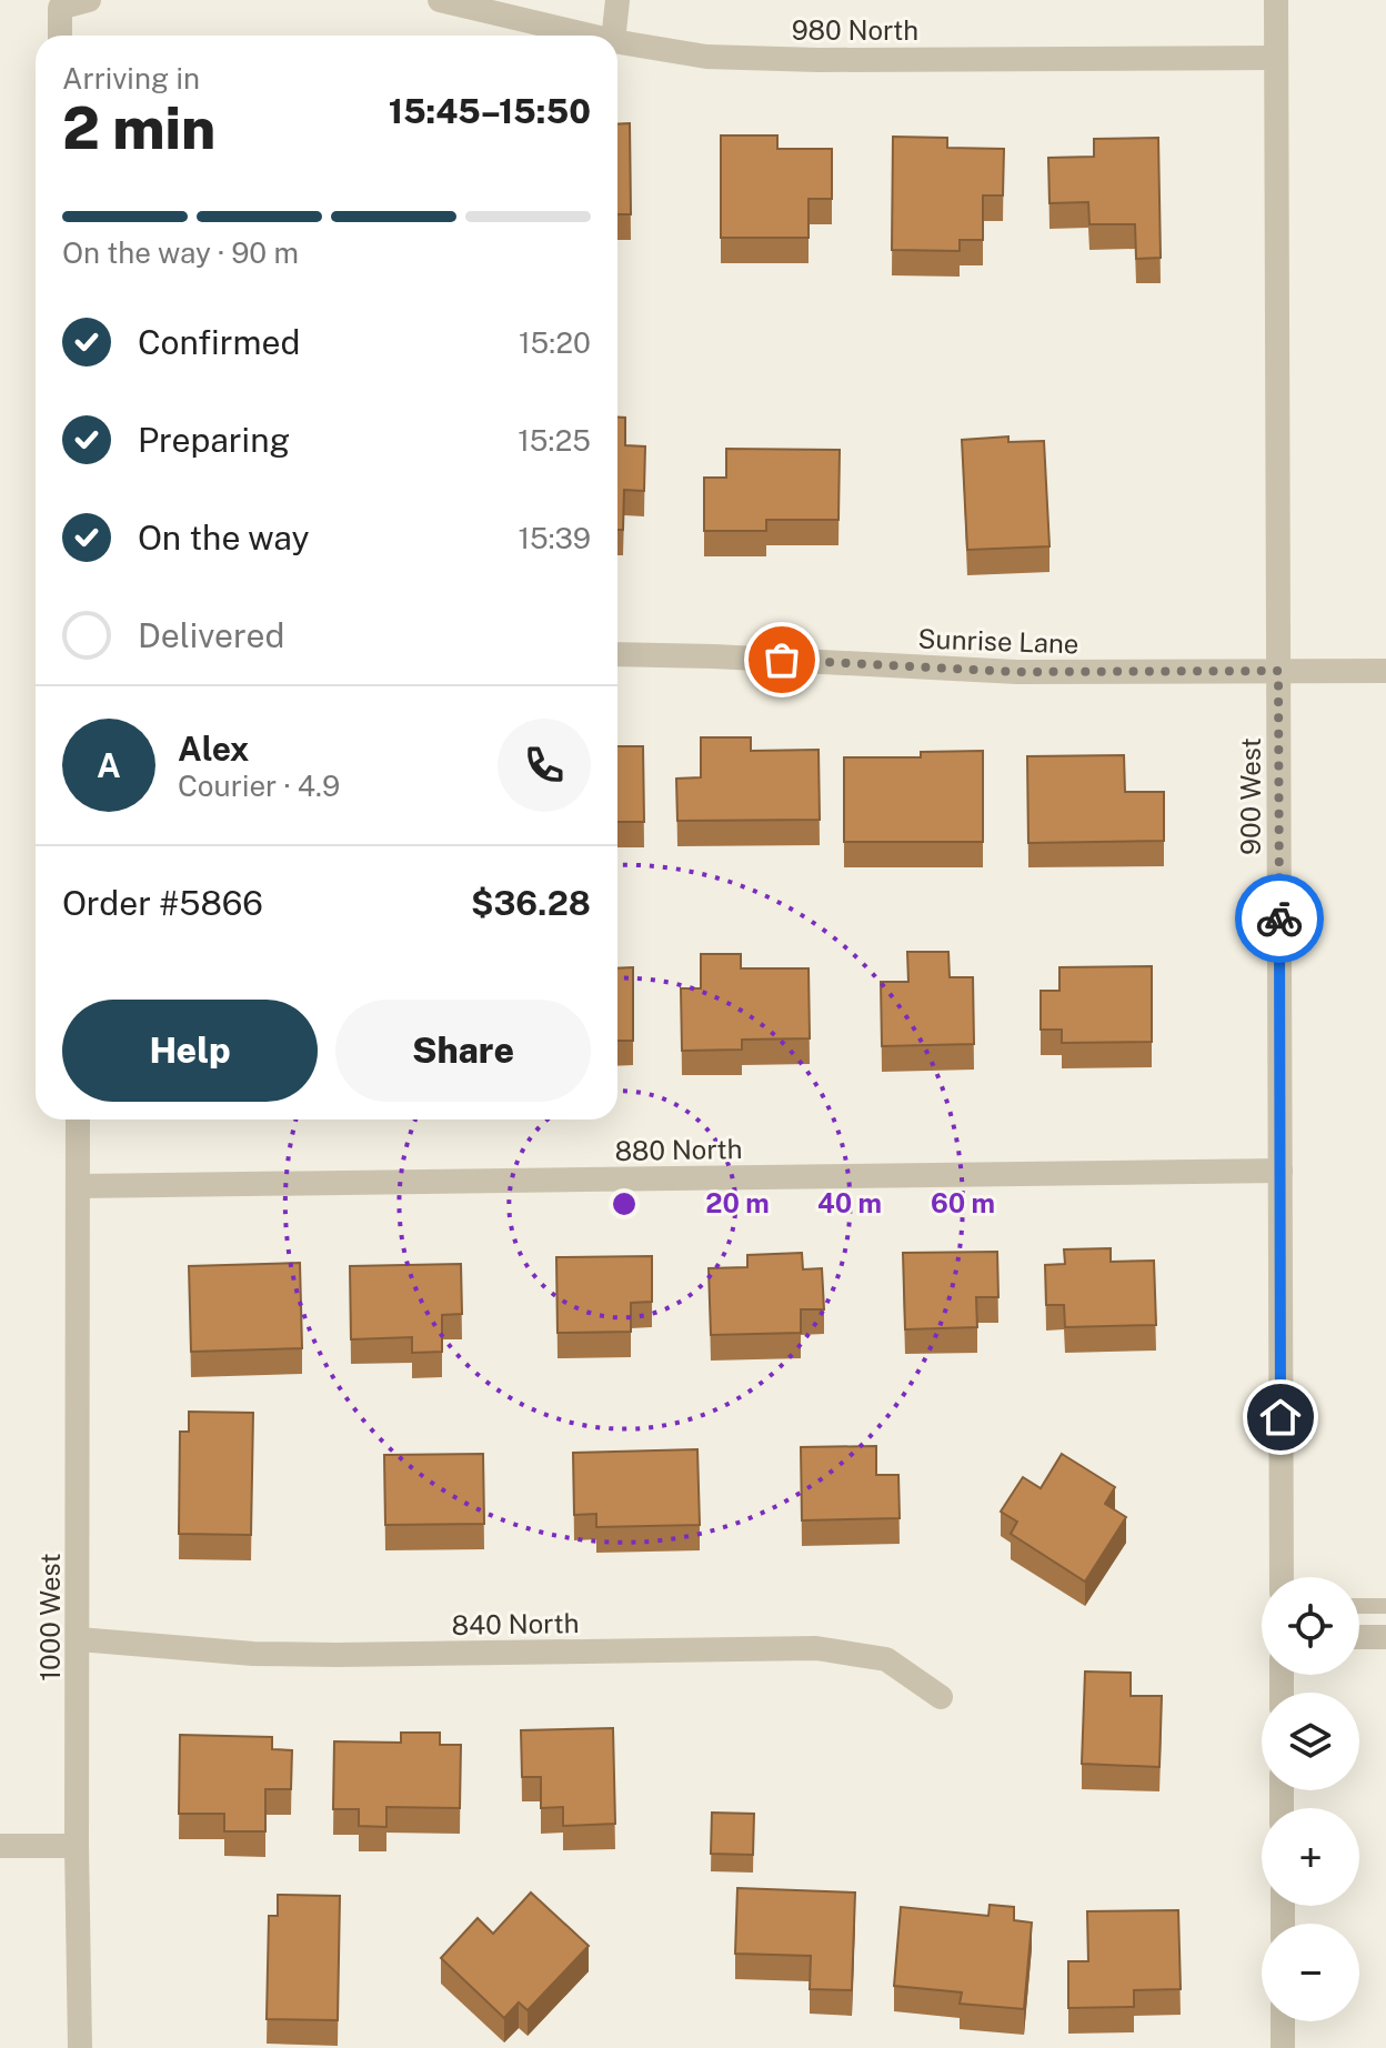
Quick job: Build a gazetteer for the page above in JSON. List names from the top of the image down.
{
  "streets": {
    "street": [
      "980 North",
      "Sunrise Lane",
      "900 West",
      "880 North",
      "1000 West",
      "840 North"
    ]
  },
  "crossings": [
    ["980 North", "900 West"],
    ["Sunrise Lane", "900 West"],
    ["900 West", "880 North"],
    ["880 North", "1000 West"],
    ["1000 West", "840 North"]
  ],
  "page": {
    "heading": ["2 min", "Arriving in", "15:45–15:50"],
    "panel": [
      "Alex",
      "Courier · 4.9",
      "Order #5866",
      "$36.28"
    ],
    "bar": "On the way · 90 m",
    "list": [
      ["Confirmed", "15:20"],
      ["Preparing", "15:25"],
      ["On the way", "15:39"],
      "Delivered"
    ],
    "round": "A",
    "buttons": ["Help", "Share"],
    "map_buttons": ["+", "−"]
  },
  "rings": ["20 m", "40 m", "60 m"]
}
